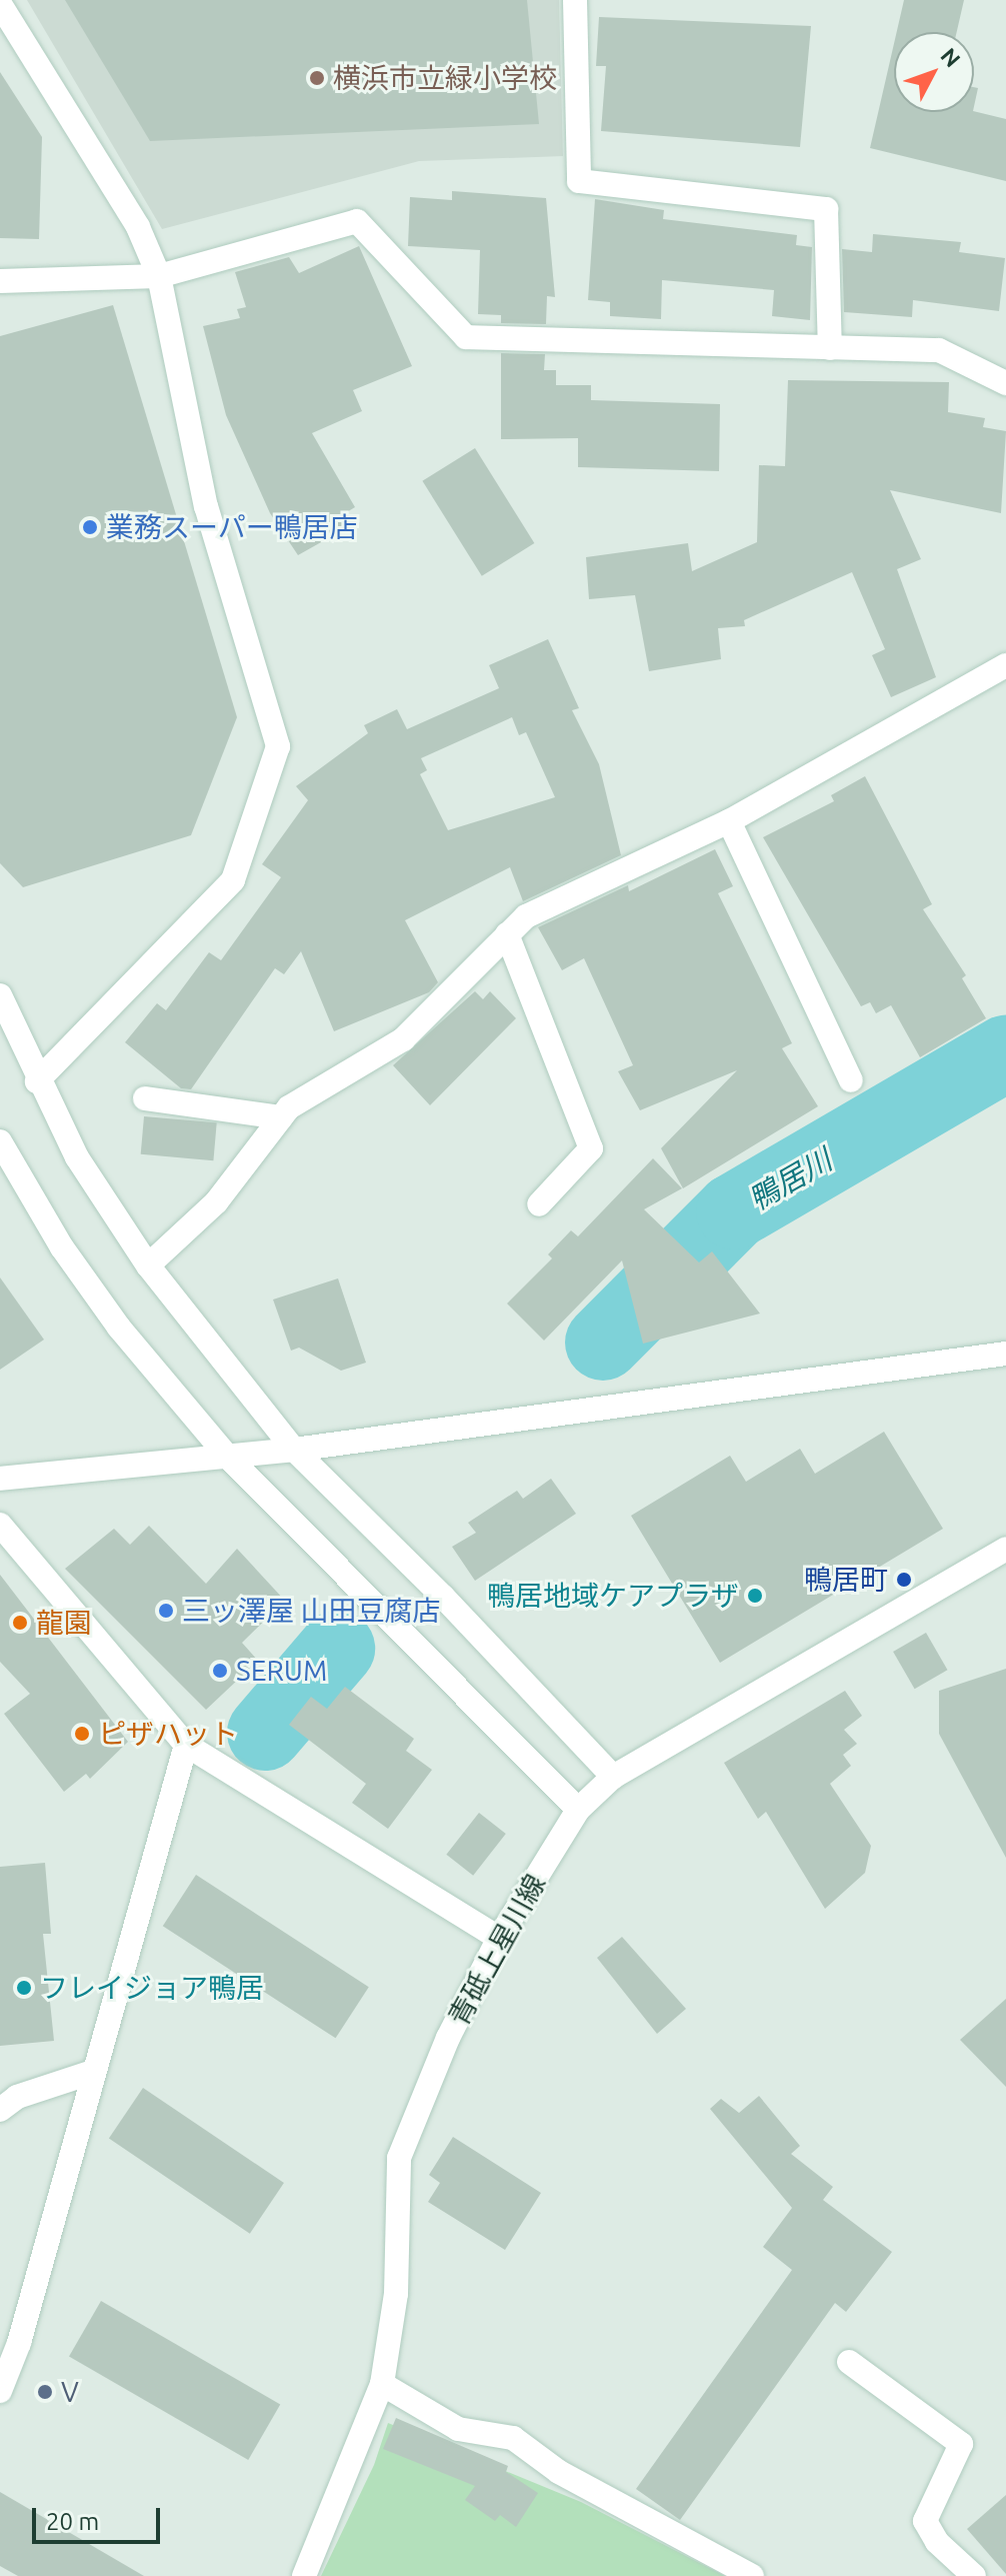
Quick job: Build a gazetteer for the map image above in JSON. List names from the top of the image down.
{
  "streets": {
    "street": ["青砥上星川線"]
  },
  "water": ["鴨居川"],
  "places": [
    "横浜市立緑小学校",
    "業務スーパー鴨居店",
    "鴨居町",
    "鴨居地域ケアプラザ",
    "三ッ澤屋 山田豆腐店",
    "龍園",
    "SERUM",
    "ピザハット",
    "フレイジョア鴨居",
    "V"
  ],
  "scale_bar": "20 m",
  "north": "top right"
}
